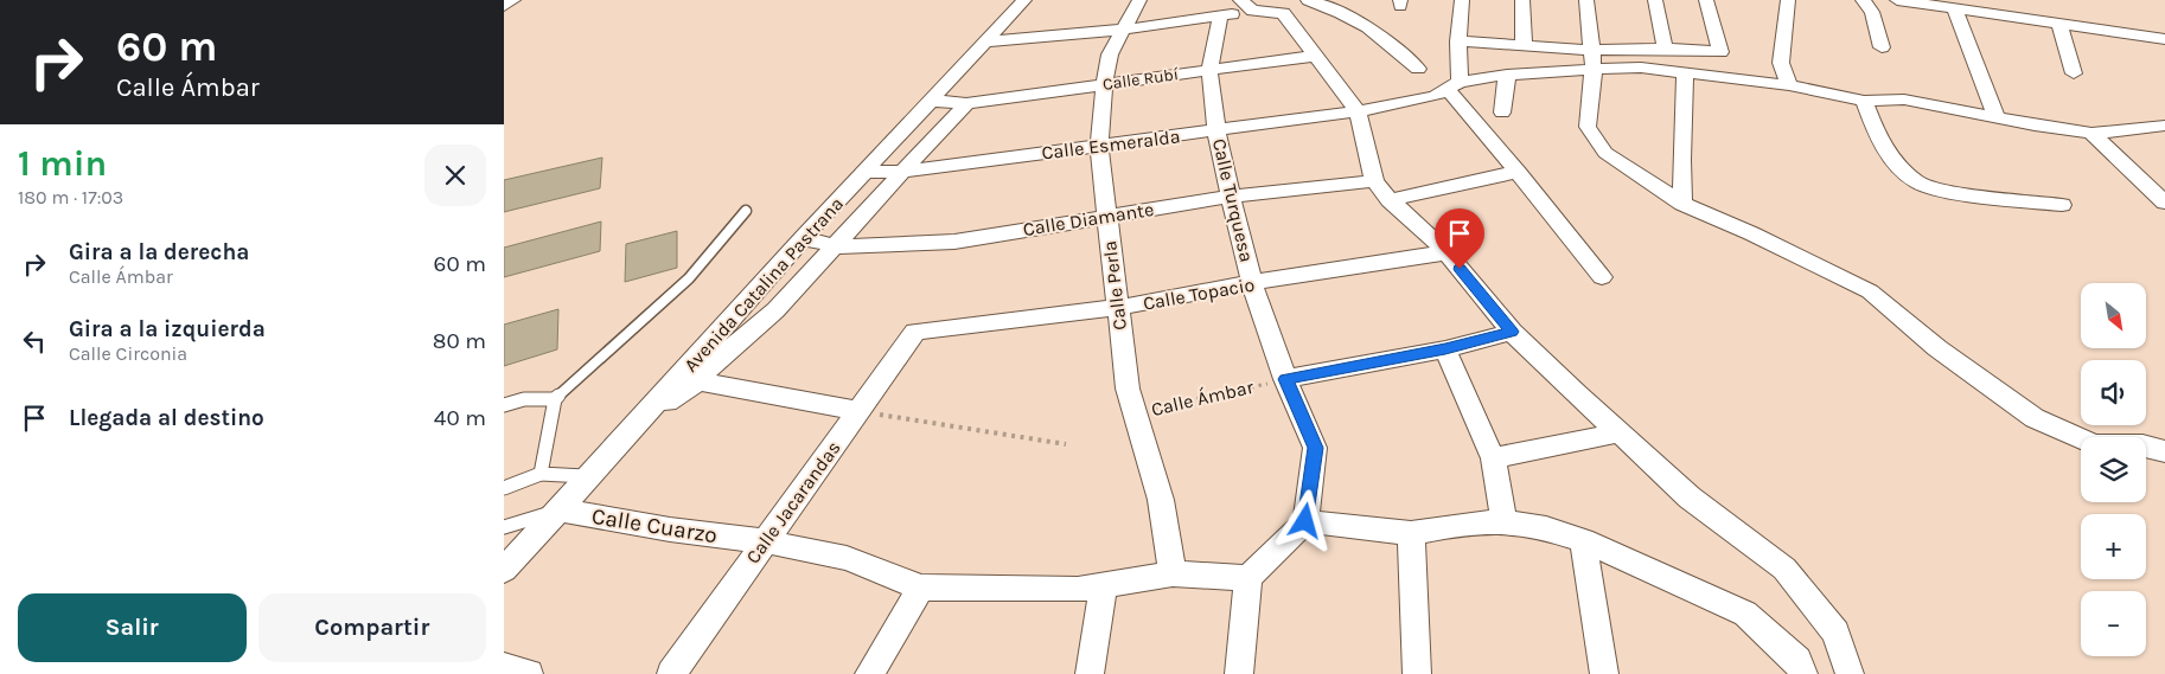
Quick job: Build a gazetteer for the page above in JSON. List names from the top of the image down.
{
  "streets": {
    "street": [
      "Calle Rubí",
      "Calle Esmeralda",
      "Calle Turquesa",
      "Calle Diamante",
      "Avenida Catalina Pastrana",
      "Calle Perla",
      "Calle Topacio",
      "Calle Jacarandas",
      "Calle Cuarzo"
    ],
    "path": ["Calle Ámbar"]
  },
  "crossings": [
    ["Calle Rubí", "Calle Turquesa"],
    ["Calle Rubí", "Avenida Catalina Pastrana"],
    ["Calle Rubí", "Calle Perla"],
    ["Calle Esmeralda", "Calle Turquesa"],
    ["Calle Esmeralda", "Avenida Catalina Pastrana"],
    ["Calle Esmeralda", "Calle Perla"],
    ["Calle Turquesa", "Calle Diamante"],
    ["Calle Turquesa", "Calle Topacio"],
    ["Calle Turquesa", "Calle Ámbar"],
    ["Calle Diamante", "Avenida Catalina Pastrana"],
    ["Calle Diamante", "Calle Perla"],
    ["Avenida Catalina Pastrana", "Calle Cuarzo"],
    ["Calle Perla", "Calle Topacio"],
    ["Calle Perla", "Calle Ámbar"],
    ["Calle Topacio", "Calle Jacarandas"],
    ["Calle Jacarandas", "Calle Cuarzo"]
  ],
  "north": "bottom right",
  "page": {
    "turn": ["60 m", "Calle Ámbar"],
    "heading": ["1 min", "180 m · 17:03"],
    "list": [
      {
        "name": "Gira a la derecha",
        "note": "Calle Ámbar",
        "value": "60 m"
      },
      {
        "name": "Gira a la izquierda",
        "note": "Calle Circonia",
        "value": "80 m"
      },
      {
        "name": "Llegada al destino",
        "value": "40 m"
      }
    ],
    "map_buttons": ["+", "−"],
    "buttons": ["Salir", "Compartir"]
  }
}
